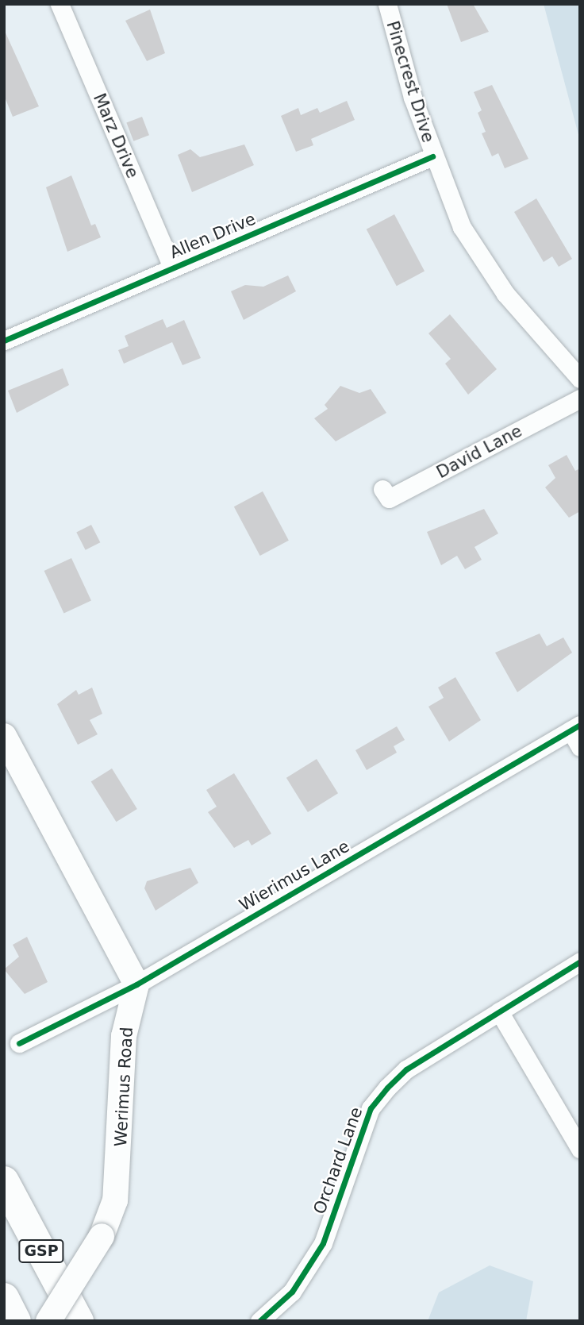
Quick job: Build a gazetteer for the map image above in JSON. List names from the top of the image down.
{
  "streets": {
    "highway": ["GSP"],
    "main road": ["Werimus Road"],
    "street": [
      "Pinecrest Drive",
      "Marz Drive",
      "Allen Drive",
      "David Lane",
      "Wierimus Lane",
      "Orchard Lane"
    ]
  },
  "crossings": [
    ["Pinecrest Drive", "Allen Drive"],
    ["Marz Drive", "Allen Drive"],
    ["Wierimus Lane", "Werimus Road"]
  ]
}
